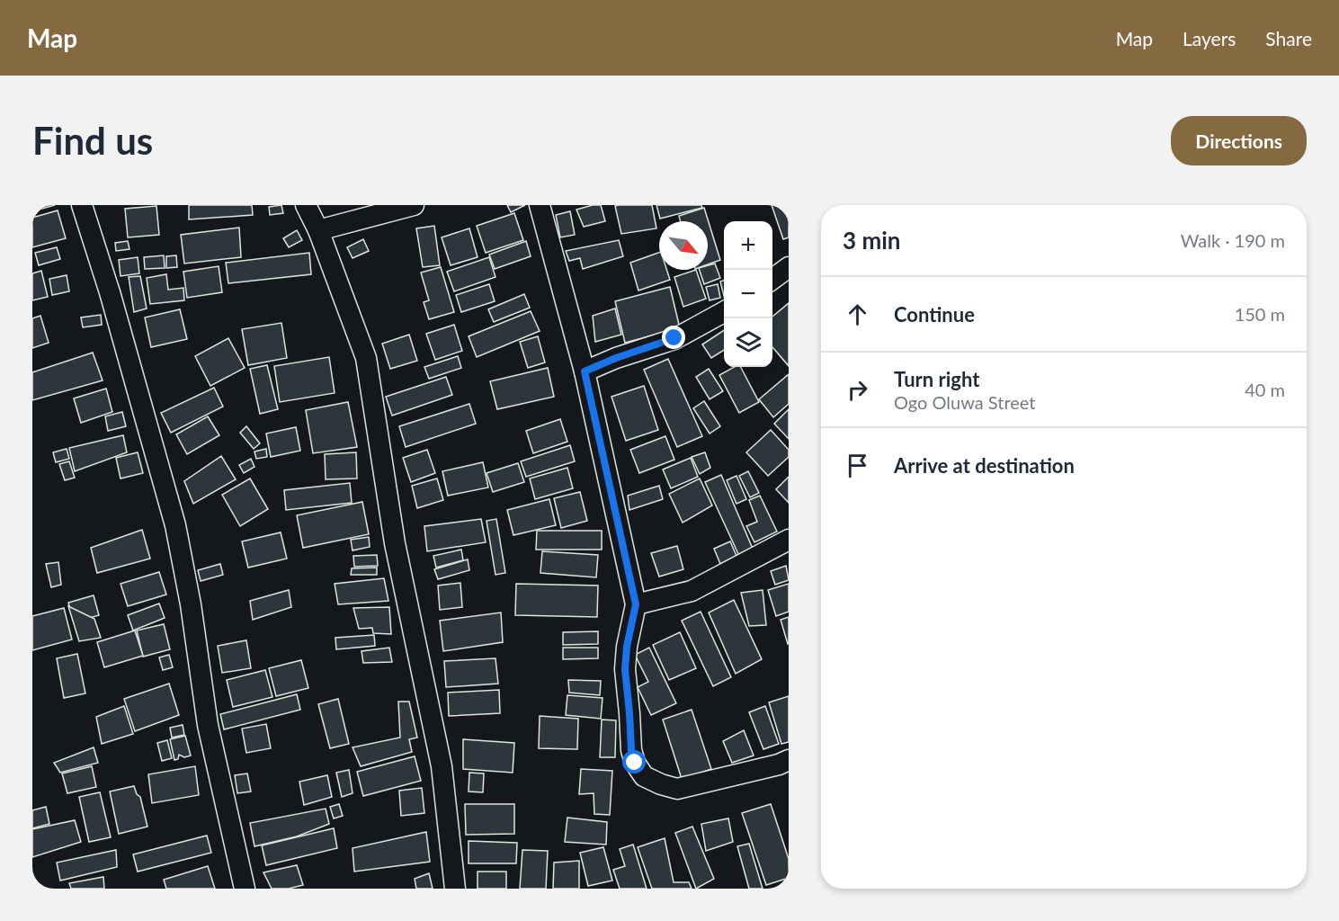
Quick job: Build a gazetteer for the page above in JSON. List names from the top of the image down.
{
  "north": "bottom right",
  "page": {
    "header": "Map",
    "nav": ["Map", "Layers", "Share"],
    "buttons": "Directions",
    "title": "Find us",
    "heading": ["3 min", "Walk · 190 m"],
    "map_buttons": ["+", "−"],
    "list": [
      ["Continue", "150 m"],
      ["Turn right", "Ogo Oluwa Street", "40 m"],
      "Arrive at destination"
    ]
  }
}
